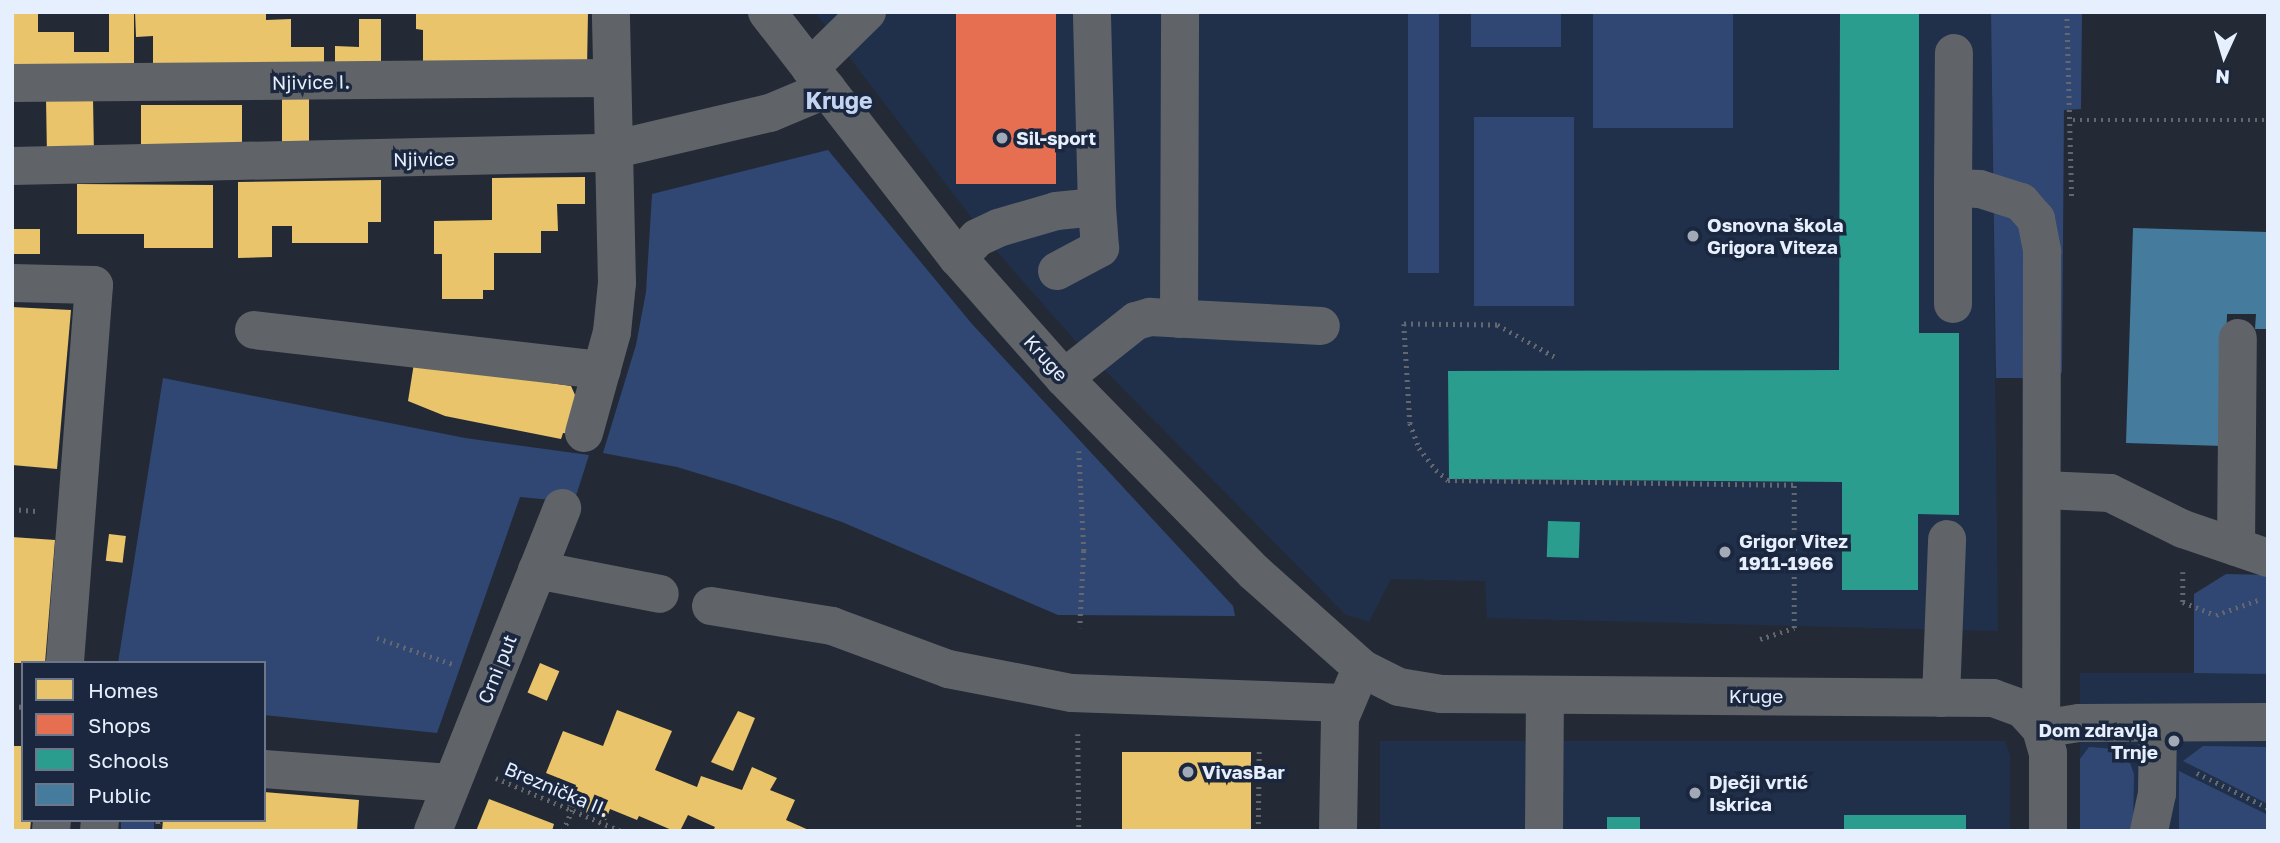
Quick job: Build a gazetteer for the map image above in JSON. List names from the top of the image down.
{
  "streets": {
    "street": [
      "Njivice I.",
      "Njivice",
      "Kruge",
      "Crni put"
    ],
    "path": ["Breznička II."]
  },
  "crossings": [
    ["Njivice", "Kruge"],
    ["Crni put", "Breznička II."]
  ],
  "districts": ["Kruge"],
  "places": [
    "Sil-sport",
    "Osnovna škola Grigora Viteza",
    "Grigor Vitez 1911-1966",
    "Dom zdravlja Trnje",
    "VivasBar",
    "Dječji vrtić Iskrica"
  ],
  "legend": [
    "Homes",
    "Shops",
    "Schools",
    "Public"
  ],
  "north": "bottom"
}
